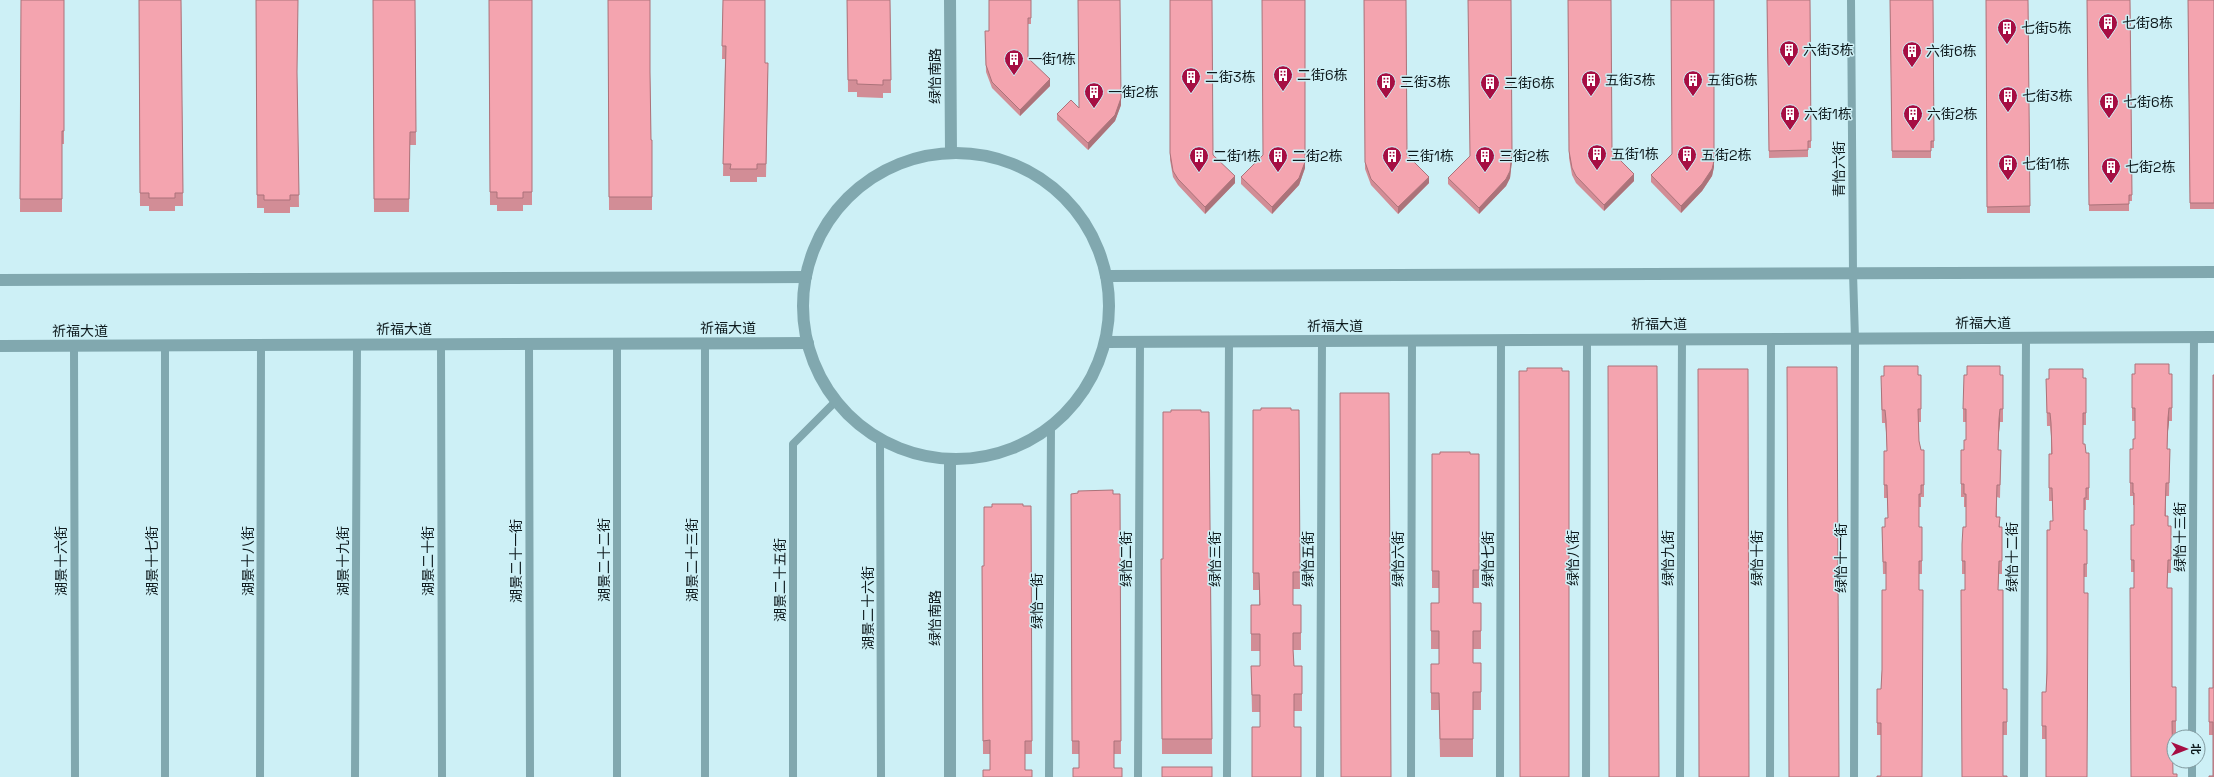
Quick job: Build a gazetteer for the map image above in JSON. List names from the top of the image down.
{
  "streets": {
    "street": ["绿怡南路", "祈福大道"],
    "lane": [
      "青怡六街",
      "绿怡十三街",
      "绿怡十二街",
      "绿怡八街",
      "绿怡九街",
      "绿怡十街",
      "绿怡十一街",
      "绿怡二街",
      "绿怡三街",
      "绿怡五街",
      "绿怡六街",
      "绿怡七街",
      "湖景二十二街",
      "湖景二十三街",
      "湖景十六街",
      "湖景十七街",
      "湖景十八街",
      "湖景十九街",
      "湖景二十街",
      "湖景二十一街",
      "湖景二十五街",
      "绿怡一街",
      "湖景二十六街"
    ]
  },
  "crossings": [
    ["青怡六街", "祈福大道"],
    ["青怡六街", "绿怡十一街"],
    ["祈福大道", "绿怡十三街"],
    ["祈福大道", "绿怡十二街"],
    ["祈福大道", "绿怡八街"],
    ["祈福大道", "绿怡九街"],
    ["祈福大道", "绿怡十街"],
    ["祈福大道", "绿怡十一街"],
    ["祈福大道", "绿怡二街"],
    ["祈福大道", "绿怡三街"],
    ["祈福大道", "绿怡五街"],
    ["祈福大道", "绿怡六街"],
    ["祈福大道", "绿怡七街"],
    ["祈福大道", "湖景二十二街"],
    ["祈福大道", "湖景二十三街"],
    ["祈福大道", "湖景十六街"],
    ["祈福大道", "湖景十七街"],
    ["祈福大道", "湖景十八街"],
    ["祈福大道", "湖景十九街"],
    ["祈福大道", "湖景二十街"],
    ["祈福大道", "湖景二十一街"]
  ],
  "places": {
    "building": [
      "七街8栋",
      "七街5栋",
      "六街3栋",
      "六街6栋",
      "一街1栋",
      "二街6栋",
      "二街3栋",
      "五街3栋",
      "五街6栋",
      "三街3栋",
      "三街6栋",
      "一街2栋",
      "七街3栋",
      "七街6栋",
      "六街1栋",
      "六街2栋",
      "五街1栋",
      "五街2栋",
      "二街1栋",
      "二街2栋",
      "三街1栋",
      "三街2栋",
      "七街1栋",
      "七街2栋"
    ]
  },
  "north": "right"
}
